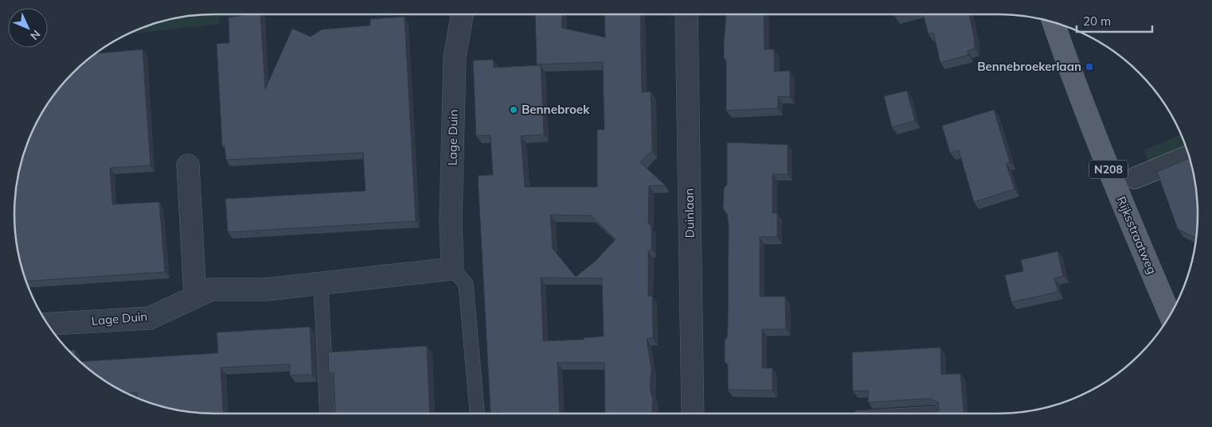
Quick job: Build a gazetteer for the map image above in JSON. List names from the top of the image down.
{
  "streets": {
    "main road": ["N208", "Rijksstraatweg"],
    "street": ["Lage Duin", "Duinlaan"]
  },
  "places": {
    "transit": ["Bennebroekerlaan"],
    "other": ["Bennebroek"]
  },
  "scale_bar": "20 m",
  "north": "bottom right"
}
